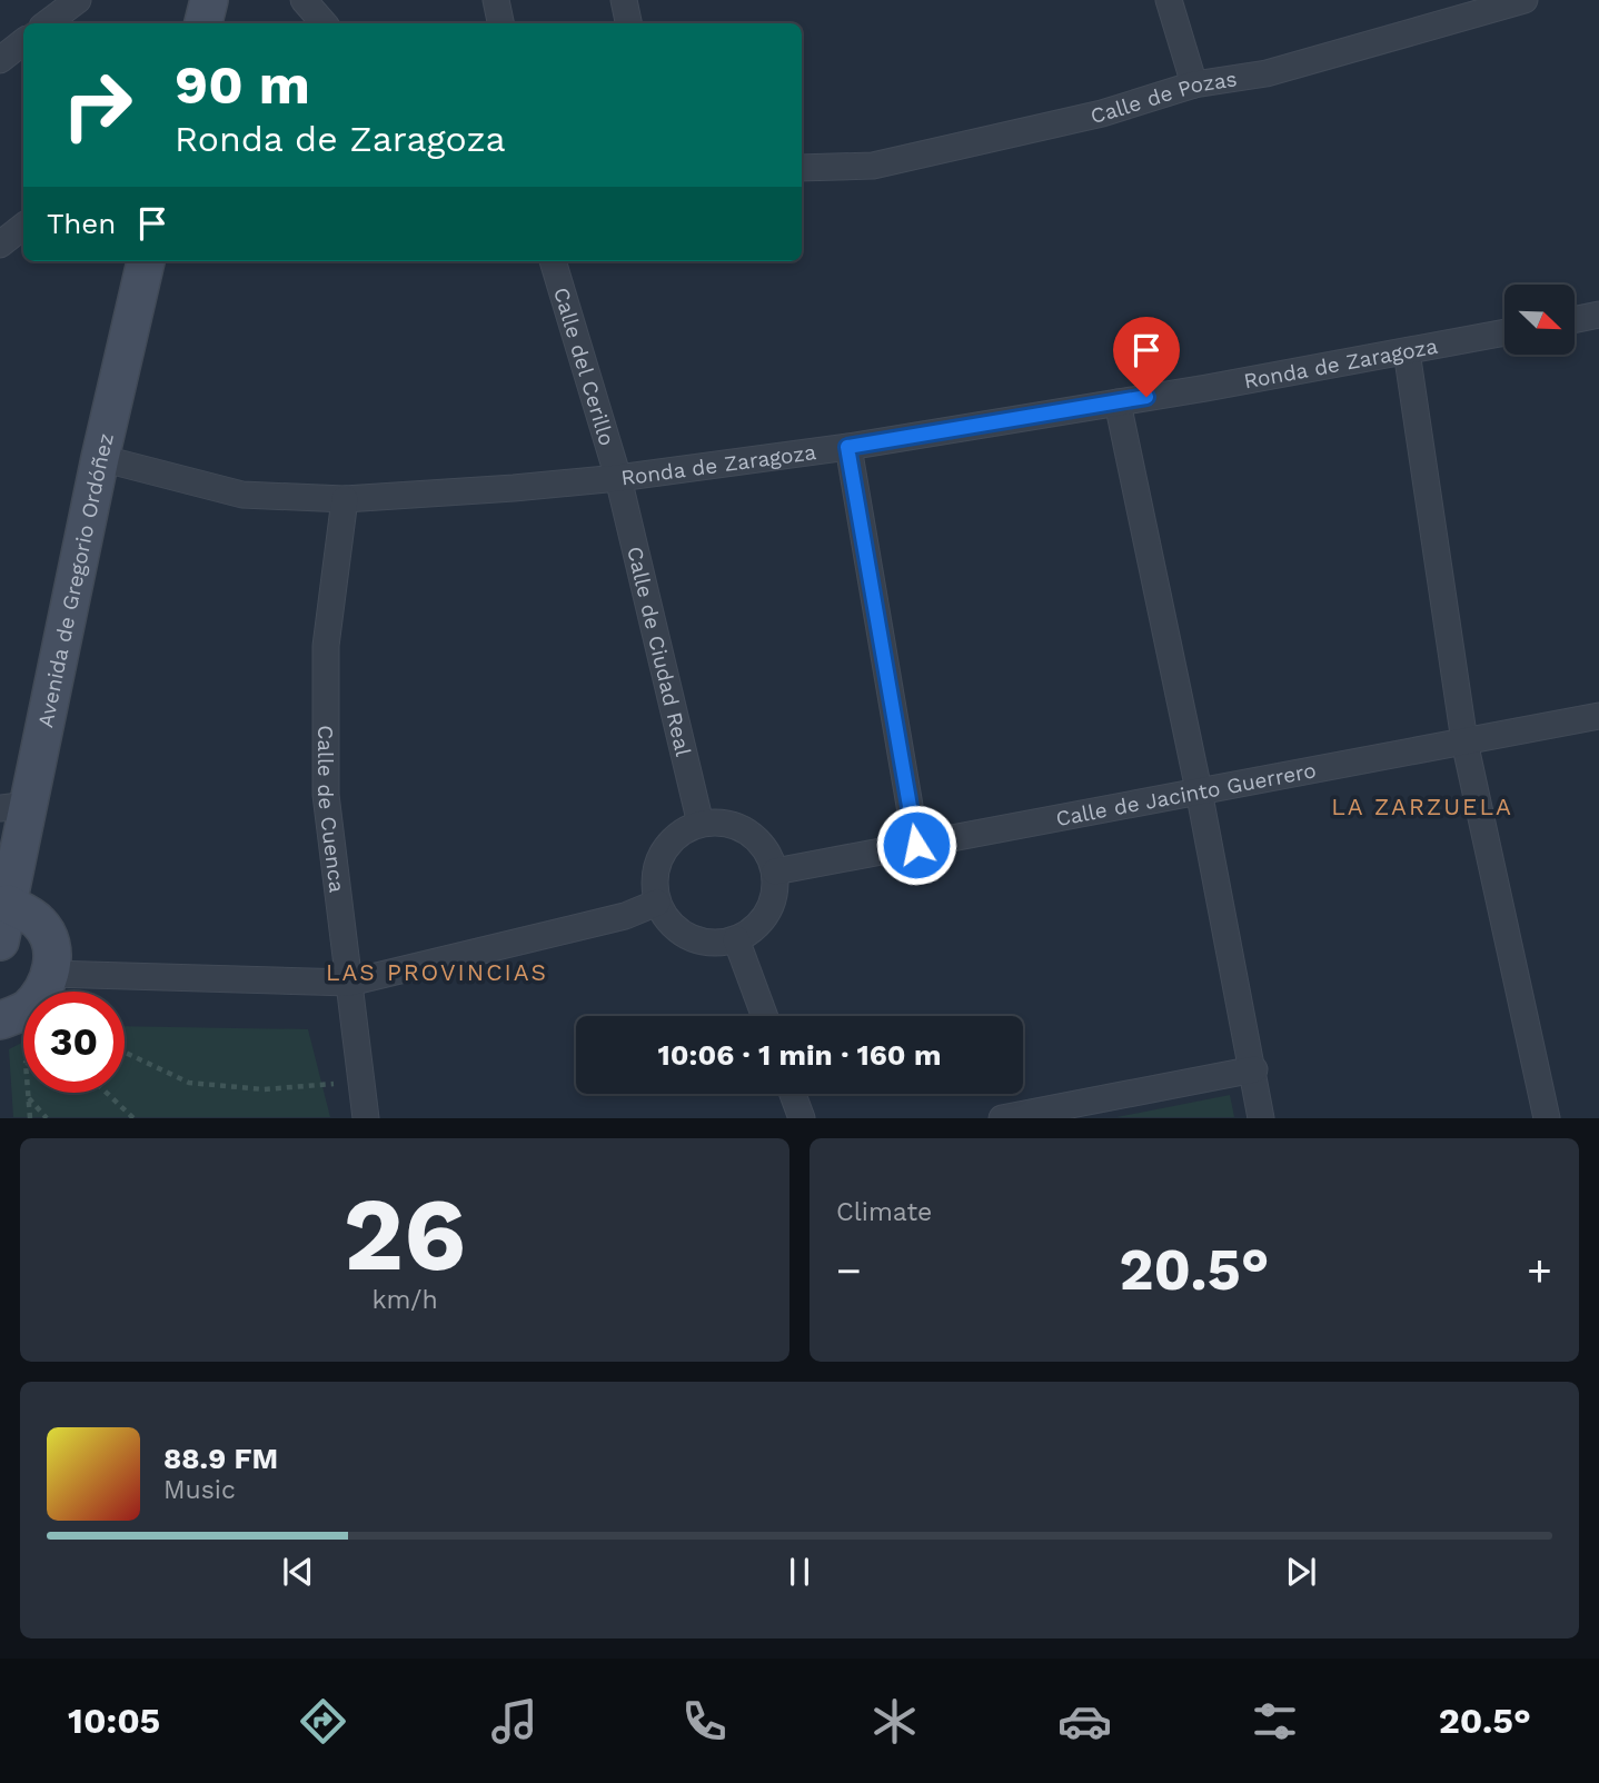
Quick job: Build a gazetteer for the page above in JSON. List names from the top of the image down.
{
  "streets": {
    "street": [
      "Calle de Pozas",
      "Ronda de Zaragoza",
      "Calle del Cerillo",
      "Avenida de Gregorio Ordóñez",
      "Calle de Ciudad Real",
      "Calle de Jacinto Guerrero",
      "Calle de Cuenca"
    ]
  },
  "crossings": [
    ["Ronda de Zaragoza", "Calle del Cerillo"],
    ["Ronda de Zaragoza", "Avenida de Gregorio Ordóñez"],
    ["Ronda de Zaragoza", "Calle de Ciudad Real"],
    ["Ronda de Zaragoza", "Calle de Cuenca"],
    ["Calle del Cerillo", "Calle de Ciudad Real"],
    ["Calle de Ciudad Real", "Calle de Jacinto Guerrero"]
  ],
  "districts": ["LA ZARZUELA", "LAS PROVINCIAS"],
  "north": "bottom right",
  "page": {
    "turn": ["90 m", "Ronda de Zaragoza"],
    "then": "Then",
    "limit": "30",
    "trip": "10:06 · 1 min · 160 m",
    "tile": [
      ["26", "km/h"],
      "Climate"
    ],
    "heat": ["−", "20.5°", "+"],
    "song": ["88.9 FM", "Music"],
    "tabs": ["10:05", "20.5°"]
  }
}
